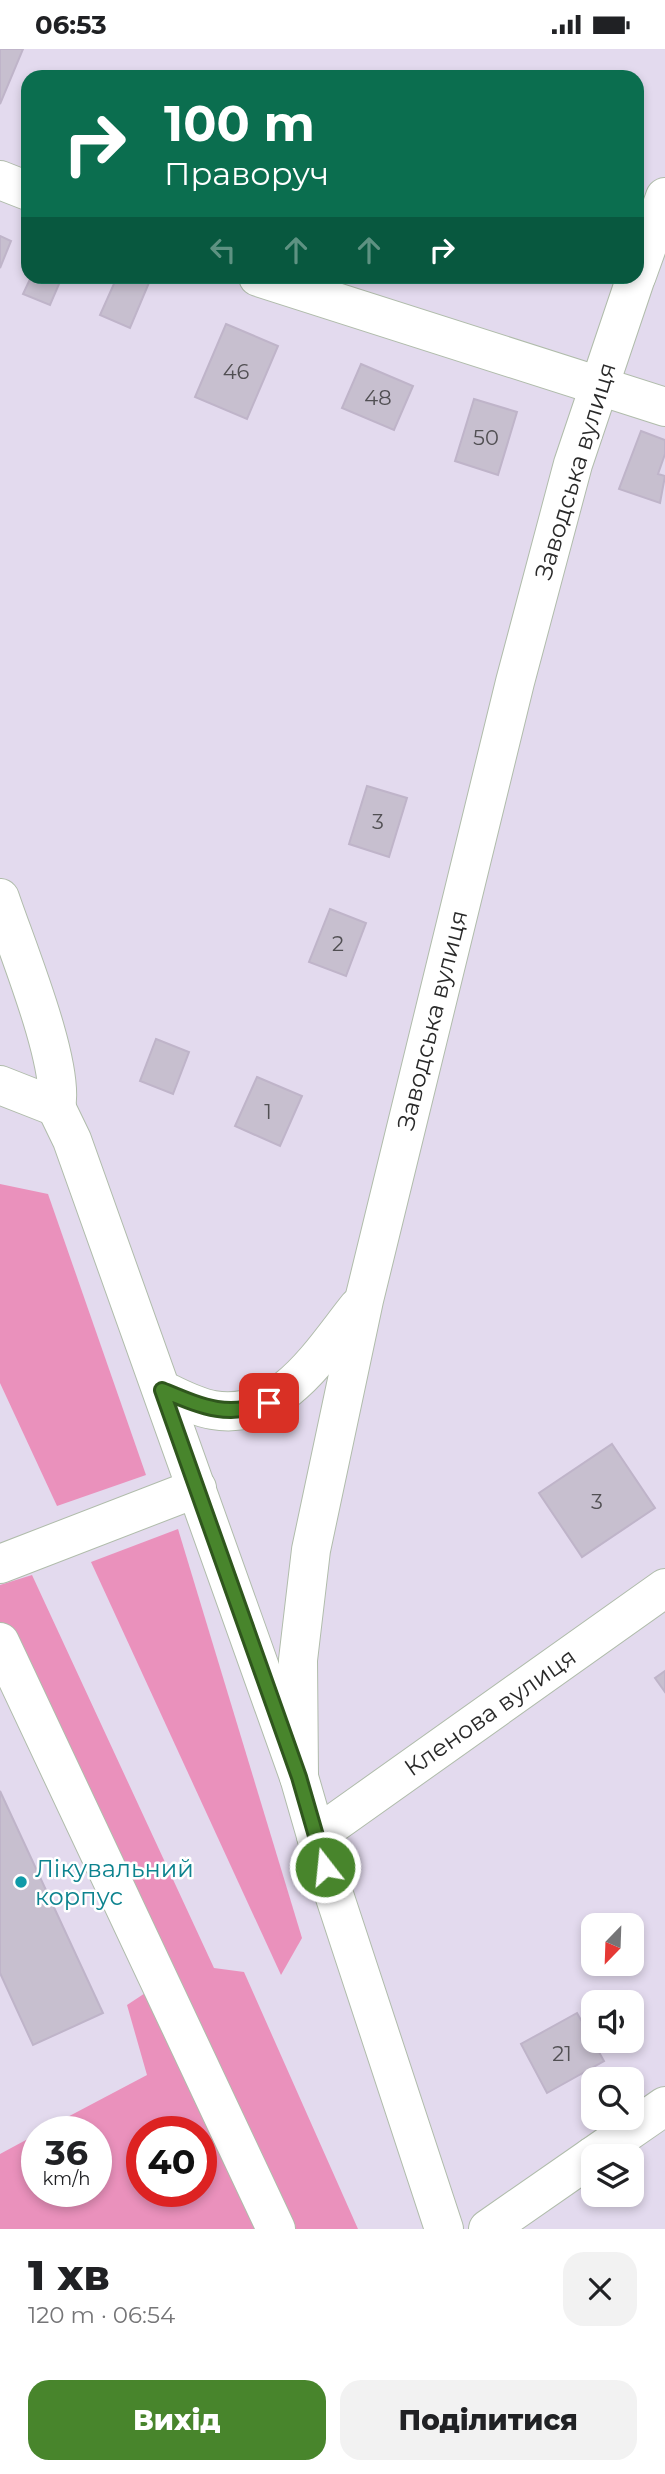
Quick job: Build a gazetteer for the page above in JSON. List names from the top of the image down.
{
  "streets": {
    "street": ["Заводська вулиця", "Кленова вулиця"]
  },
  "places": ["Лікувальний корпус"],
  "house_numbers": [
    "46",
    "48",
    "50",
    "3",
    "2",
    "1",
    "3",
    "21"
  ],
  "north": "bottom left",
  "page": {
    "status": "06:53",
    "turn": ["100 m", "Праворуч"],
    "speed": "36 km/h",
    "limit": "40",
    "heading": ["1 хв", "120 m · 06:54"],
    "buttons": ["Вихід", "Поділитися"]
  }
}
